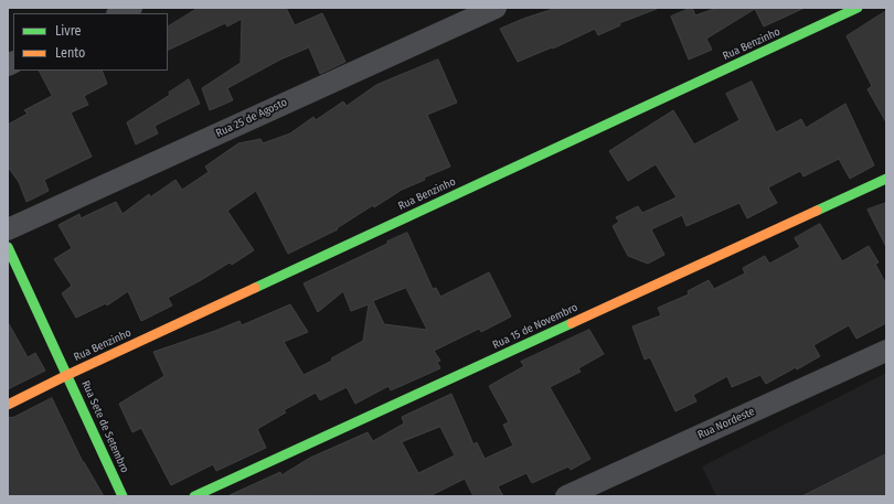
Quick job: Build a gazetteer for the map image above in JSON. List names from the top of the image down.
{
  "streets": {
    "street": [
      "Rua Benzinho",
      "Rua 25 de Agosto",
      "Rua 15 de Novembro",
      "Rua Nordeste",
      "Rua Sete de Setembro"
    ]
  },
  "crossings": [
    ["Rua Benzinho", "Rua Sete de Setembro"]
  ],
  "legend": ["Livre", "Lento"]
}
